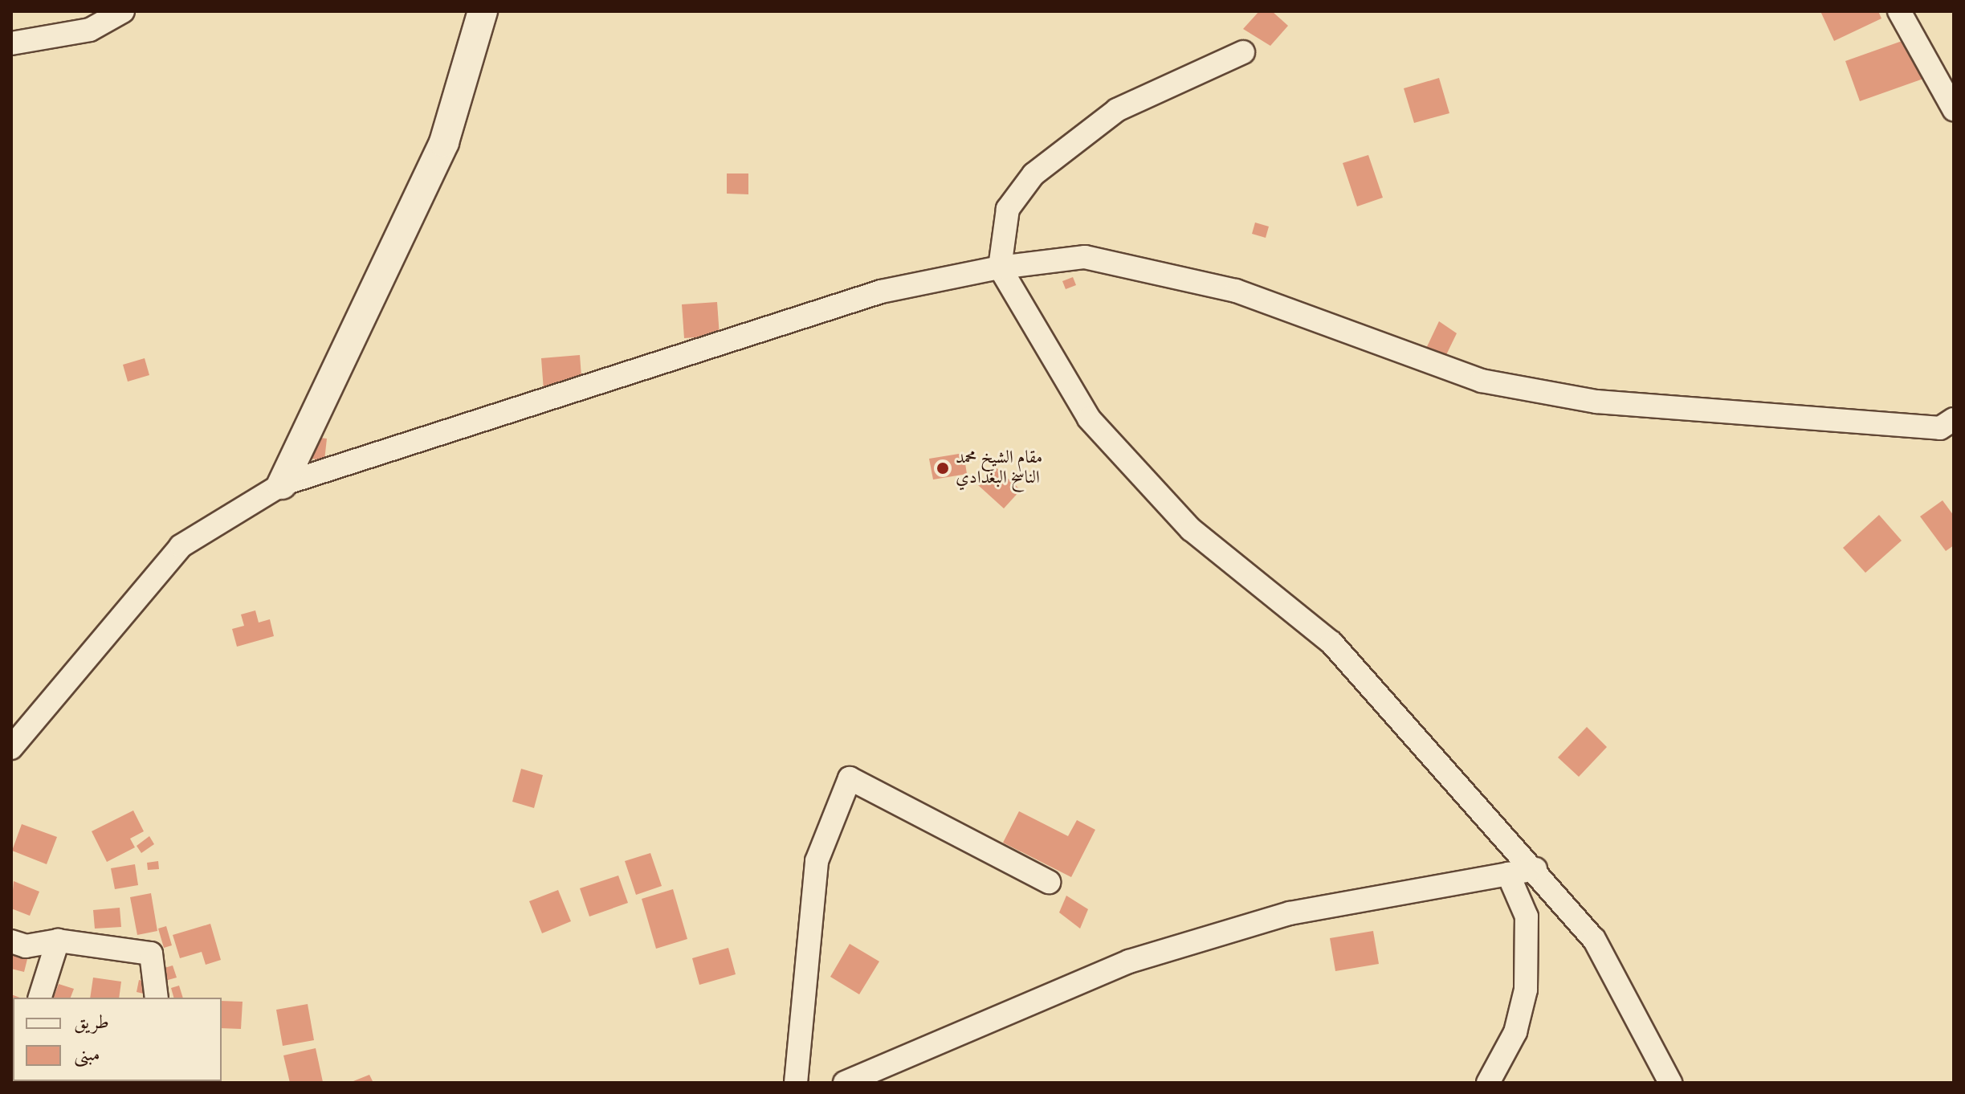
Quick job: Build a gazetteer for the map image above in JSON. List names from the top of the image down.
{
  "places": ["مقام الشيخ محمد الناسخ البغدادي"],
  "legend": ["طريق", "مبنى"]
}
